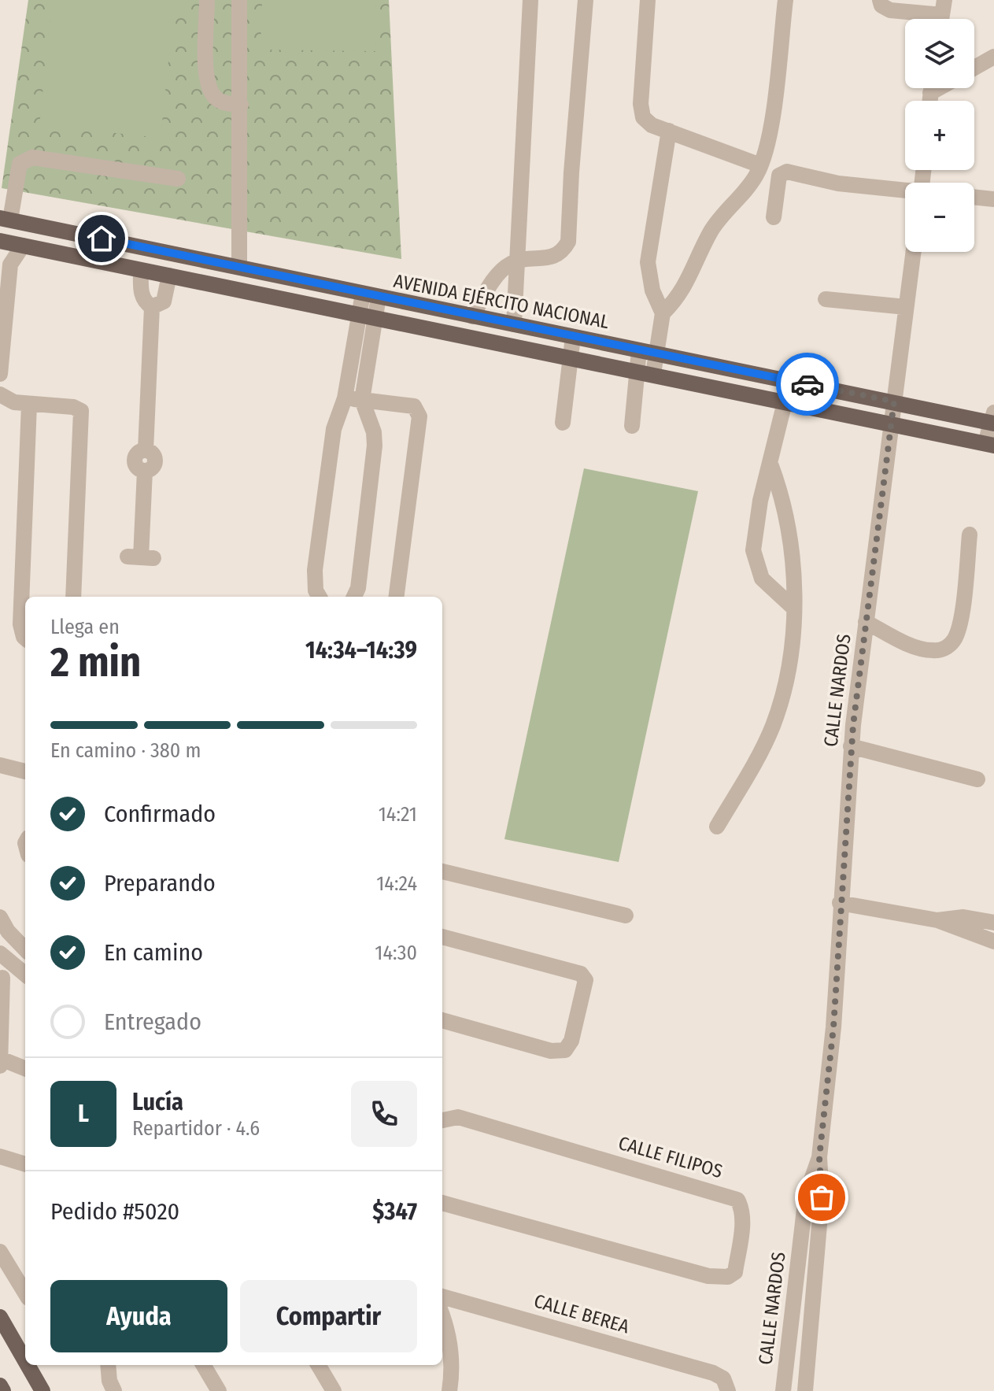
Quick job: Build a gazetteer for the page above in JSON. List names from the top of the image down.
{
  "streets": {
    "main road": ["AVENIDA EJÉRCITO NACIONAL"],
    "street": ["CALLE NARDOS", "CALLE FILIPOS", "CALLE BEREA"]
  },
  "crossings": [
    ["AVENIDA EJÉRCITO NACIONAL", "CALLE NARDOS"]
  ],
  "page": {
    "map_buttons": ["+", "−"],
    "heading": ["2 min", "Llega en", "14:34–14:39"],
    "panel": [
      "Lucía",
      "Repartidor · 4.6",
      "Pedido #5020",
      "$347"
    ],
    "bar": "En camino · 380 m",
    "list": [
      ["Confirmado", "14:21"],
      ["Preparando", "14:24"],
      ["En camino", "14:30"],
      "Entregado"
    ],
    "round": "L",
    "buttons": ["Ayuda", "Compartir"]
  }
}
